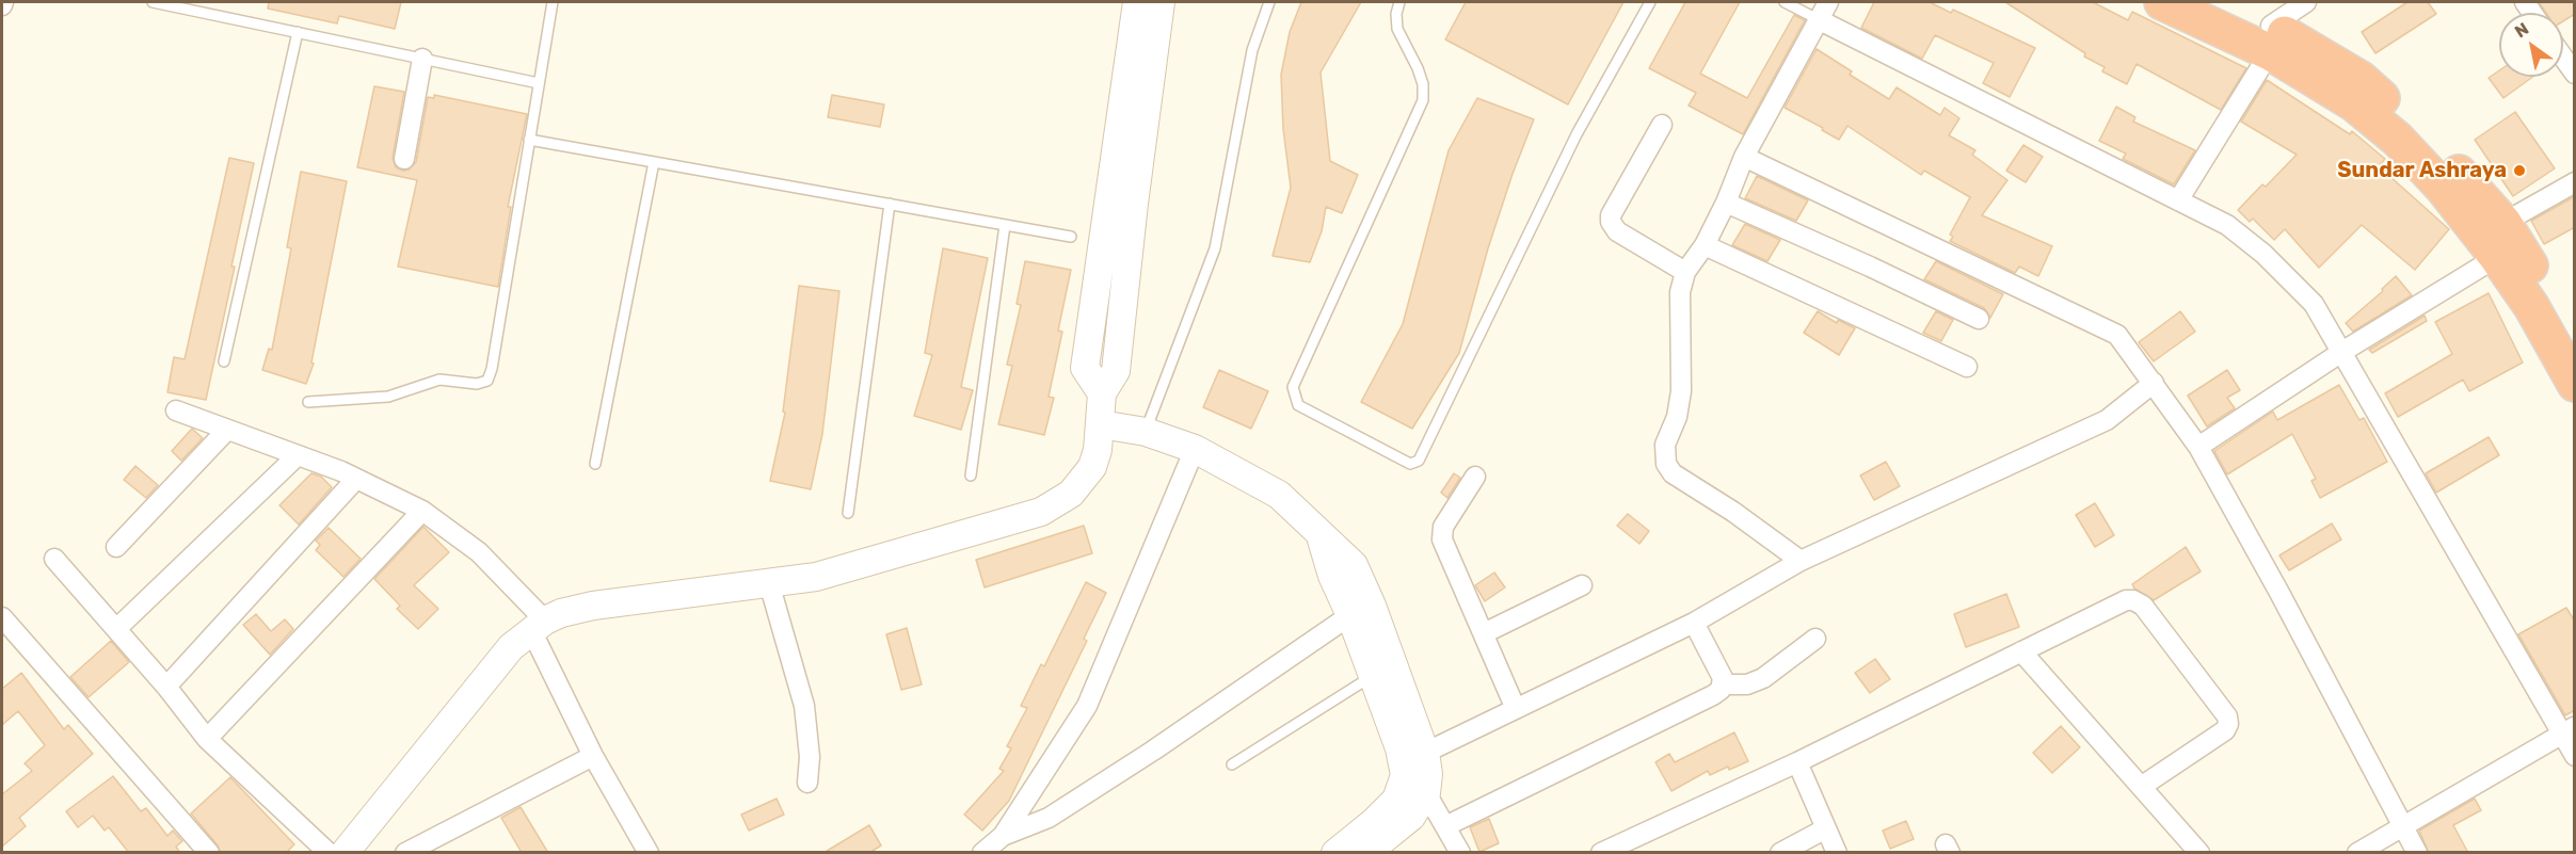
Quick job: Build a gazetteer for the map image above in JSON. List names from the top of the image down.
{
  "places": ["Sundar Ashraya"],
  "north": "top left"
}
